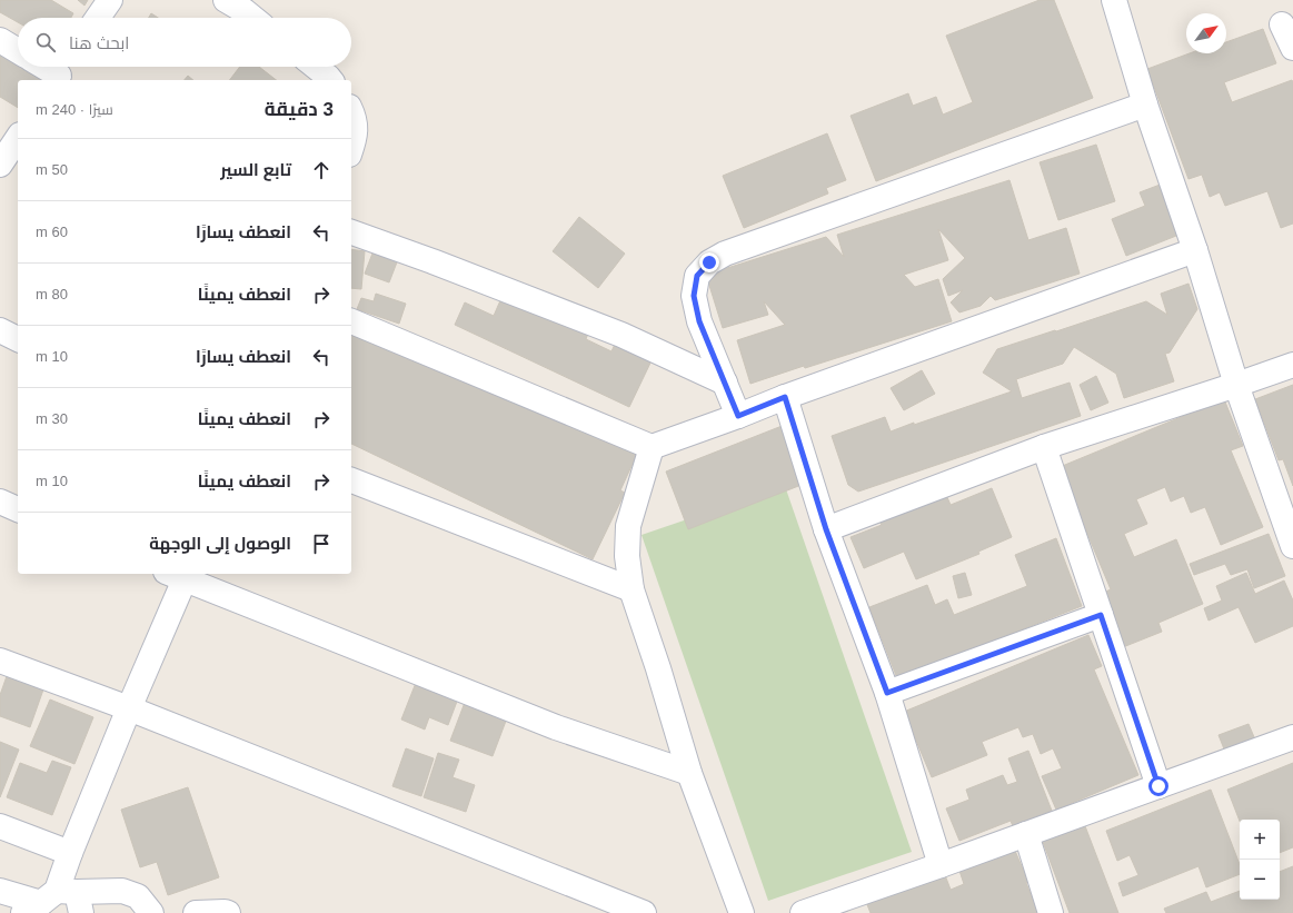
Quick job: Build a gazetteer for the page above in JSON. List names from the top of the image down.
{
  "north": "top right",
  "page": {
    "search": "ابحث هنا",
    "heading": ["3 دقيقة", "سيرًا · 240 m"],
    "list": [
      ["تابع السير", "50 m"],
      ["انعطف يسارًا", "60 m"],
      ["انعطف يمينًا", "80 m"],
      ["انعطف يسارًا", "10 m"],
      ["انعطف يمينًا", "30 m"],
      ["انعطف يمينًا", "10 m"],
      "الوصول إلى الوجهة"
    ],
    "map_buttons": ["+", "−"]
  }
}
